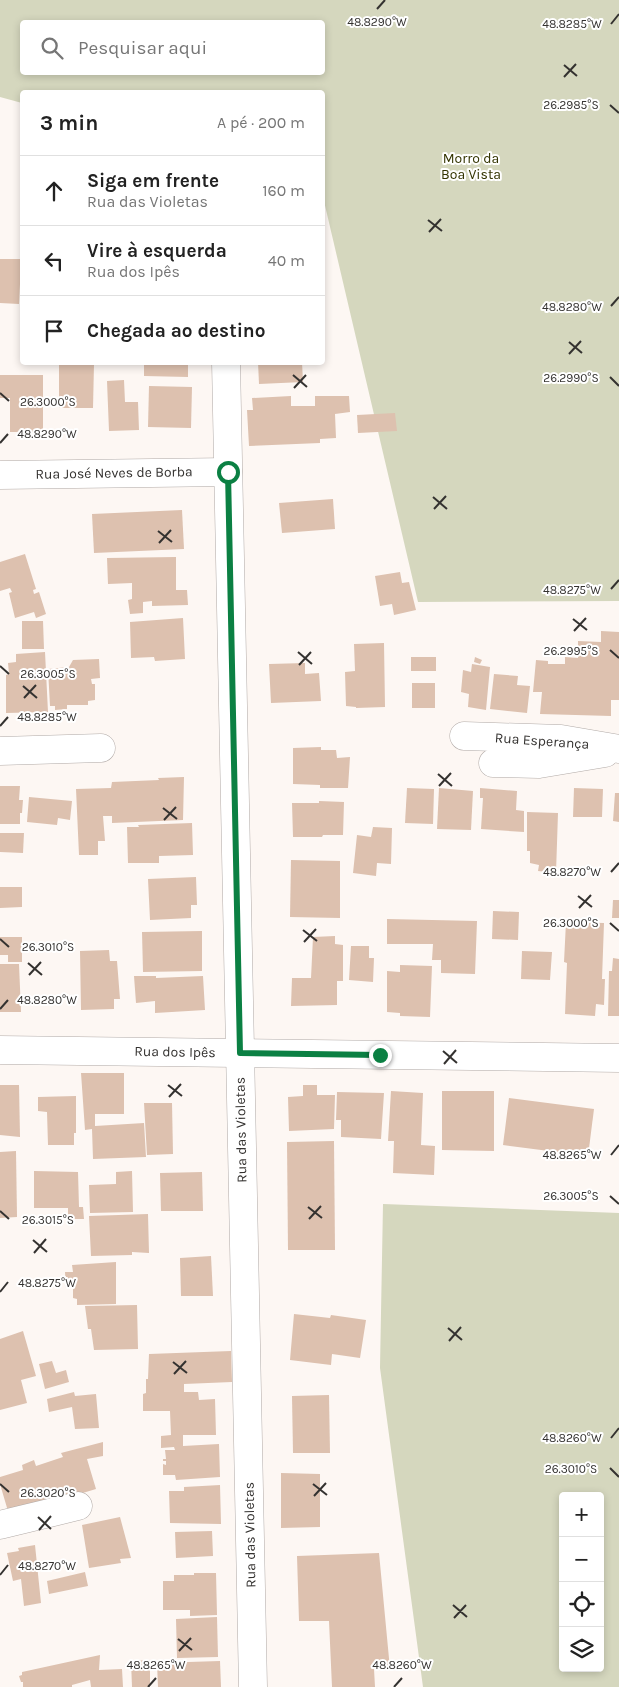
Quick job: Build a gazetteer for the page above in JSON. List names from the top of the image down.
{
  "streets": {
    "street": [
      "Rua José Neves de Borba",
      "Rua Esperança",
      "Rua dos Ipês",
      "Rua das Violetas"
    ]
  },
  "crossings": [
    ["Rua José Neves de Borba", "Rua das Violetas"],
    ["Rua dos Ipês", "Rua das Violetas"]
  ],
  "parks": ["Morro da Boa Vista"],
  "page": {
    "search": "Pesquisar aqui",
    "heading": ["3 min", "A pé · 200 m"],
    "list": [
      ["Siga em frente", "Rua das Violetas", "160 m"],
      ["Vire à esquerda", "Rua dos Ipês", "40 m"],
      "Chegada ao destino"
    ],
    "map_buttons": ["+", "−"]
  },
  "coordinates": [
    "48.8290°W",
    "48.8285°W",
    "26.2985°S",
    "48.8280°W",
    "26.2990°S",
    "26.3000°S",
    "48.8275°W",
    "26.2995°S",
    "26.3005°S",
    "48.8270°W",
    "26.3010°S",
    "48.8265°W",
    "26.3015°S",
    "48.8260°W",
    "26.3020°S"
  ]
}
